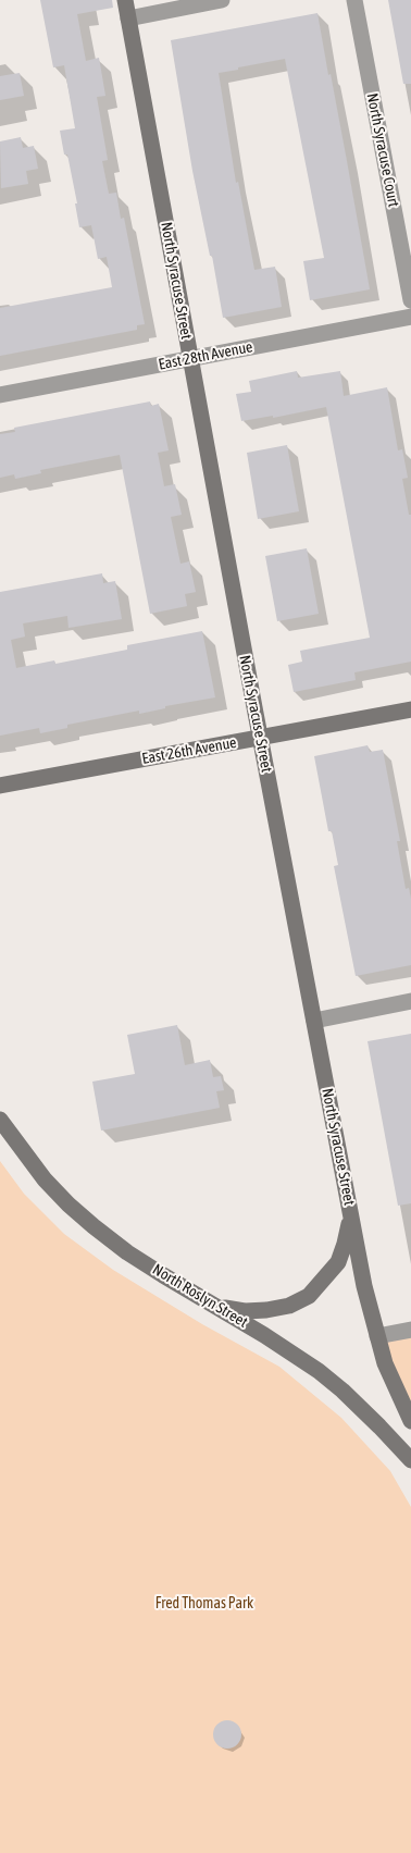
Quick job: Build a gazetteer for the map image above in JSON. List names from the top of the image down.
{
  "streets": {
    "street": [
      "North Syracuse Court",
      "North Syracuse Street",
      "East 28th Avenue",
      "East 26th Avenue",
      "North Roslyn Street"
    ]
  },
  "crossings": [
    ["North Syracuse Street", "East 28th Avenue"],
    ["North Syracuse Street", "East 26th Avenue"]
  ],
  "parks": ["Fred Thomas Park"]
}
